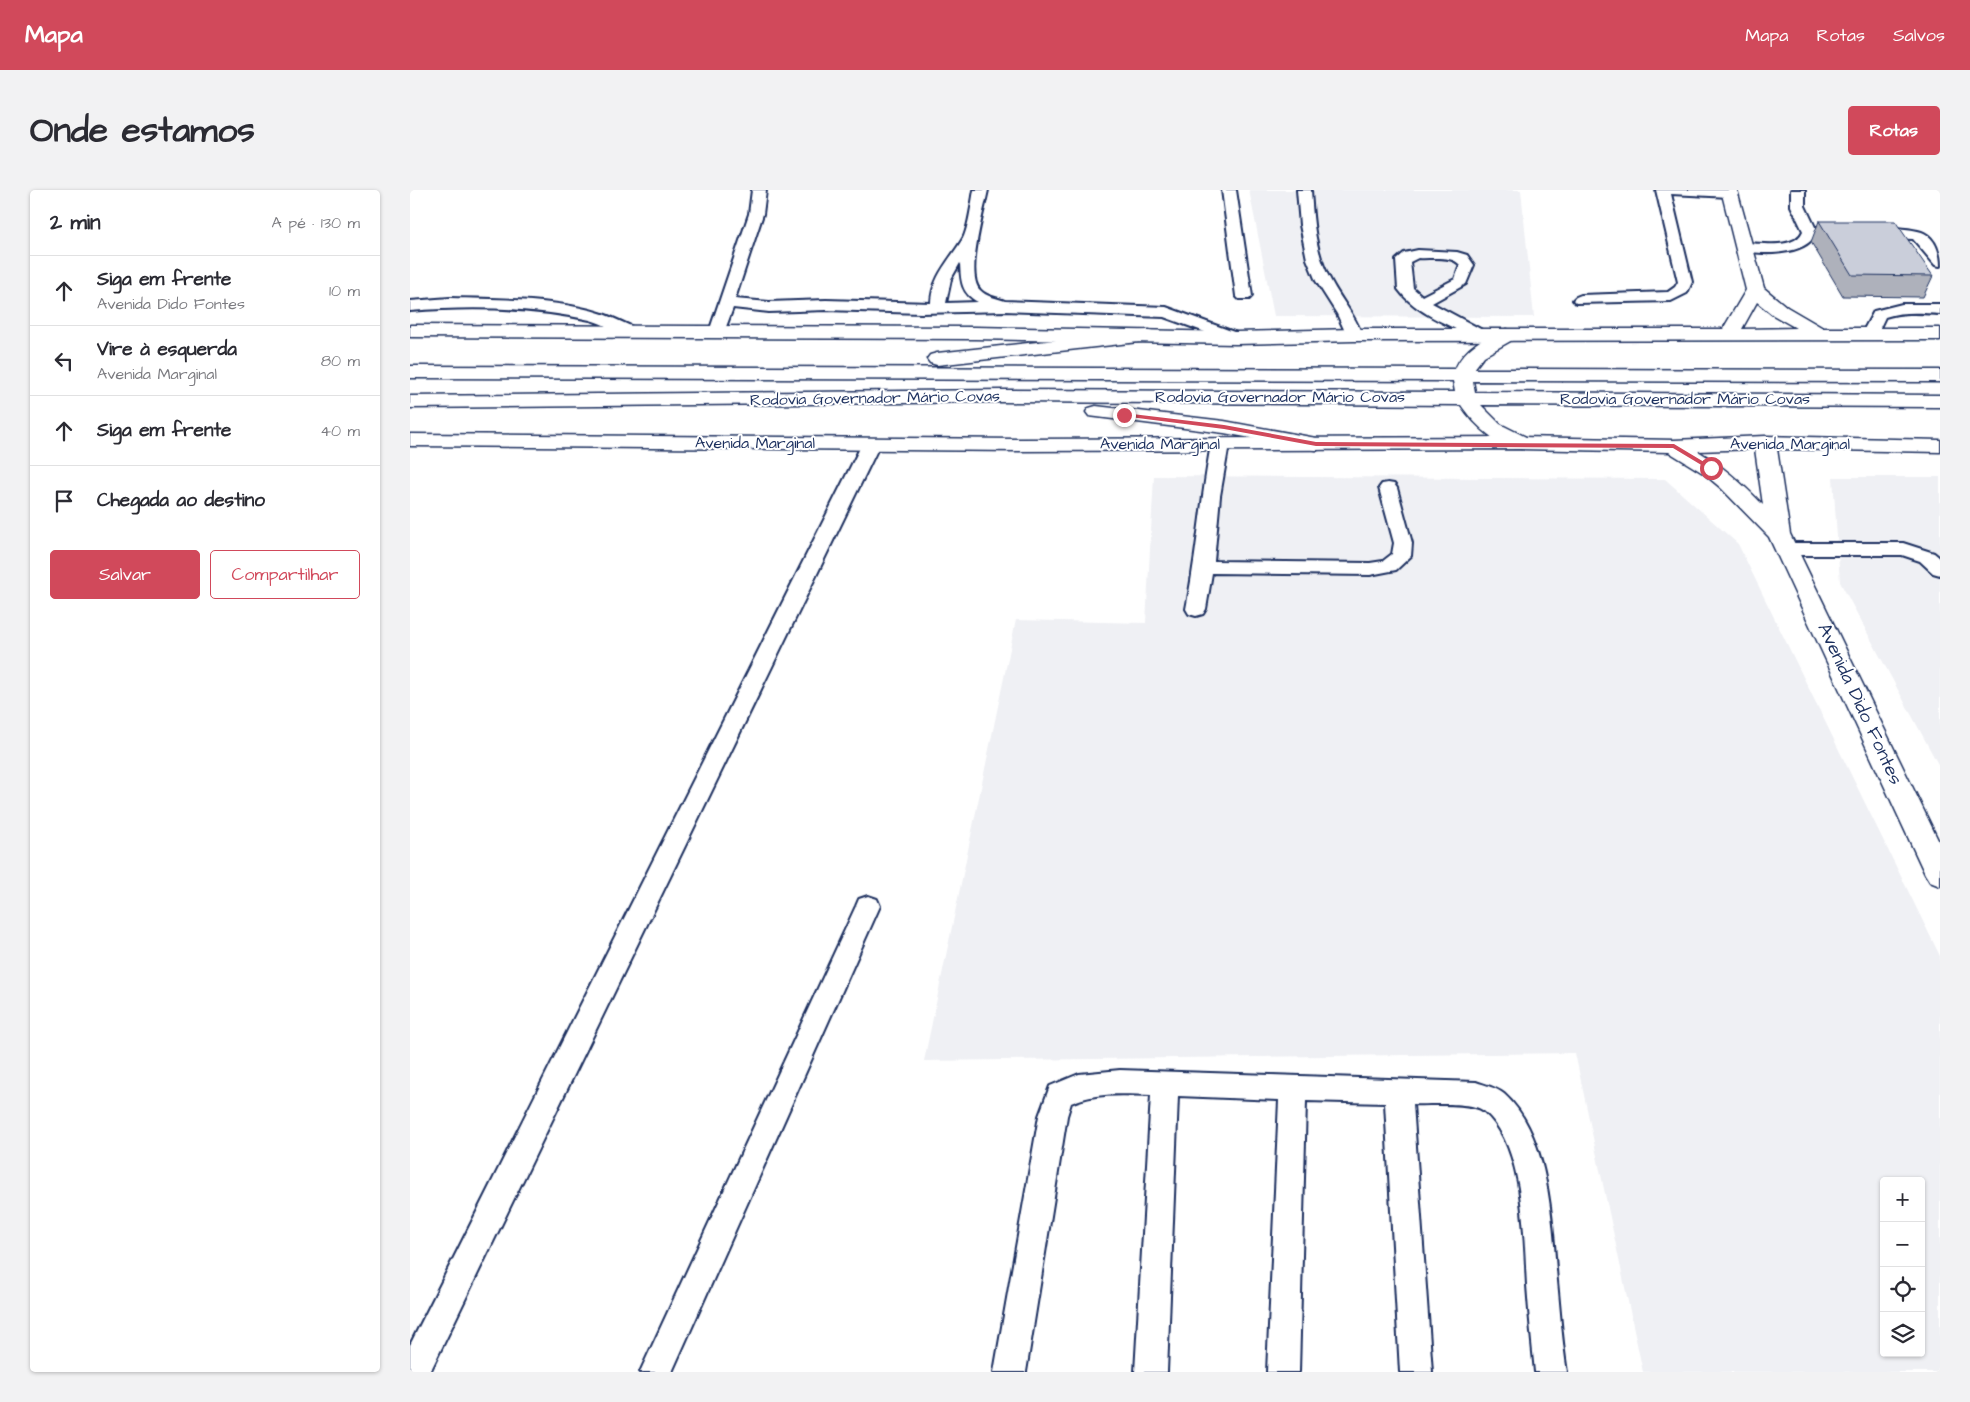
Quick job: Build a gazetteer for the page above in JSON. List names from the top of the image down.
{
  "streets": {
    "street": ["Rodovia Governador Mário Covas", "Avenida Marginal", "Avenida Dido Fontes"]
  },
  "crossings": [
    ["Avenida Marginal", "Avenida Dido Fontes"]
  ],
  "page": {
    "header": "Mapa",
    "nav": ["Mapa", "Rotas", "Salvos"],
    "title": "Onde estamos",
    "buttons": [
      "Rotas",
      ["Salvar", "Compartilhar"]
    ],
    "heading": ["2 min", "A pé · 130 m"],
    "list": [
      ["Siga em frente", "Avenida Dido Fontes", "10 m"],
      ["Vire à esquerda", "Avenida Marginal", "80 m"],
      ["Siga em frente", "40 m"],
      "Chegada ao destino"
    ],
    "map_buttons": ["+", "−"]
  }
}
